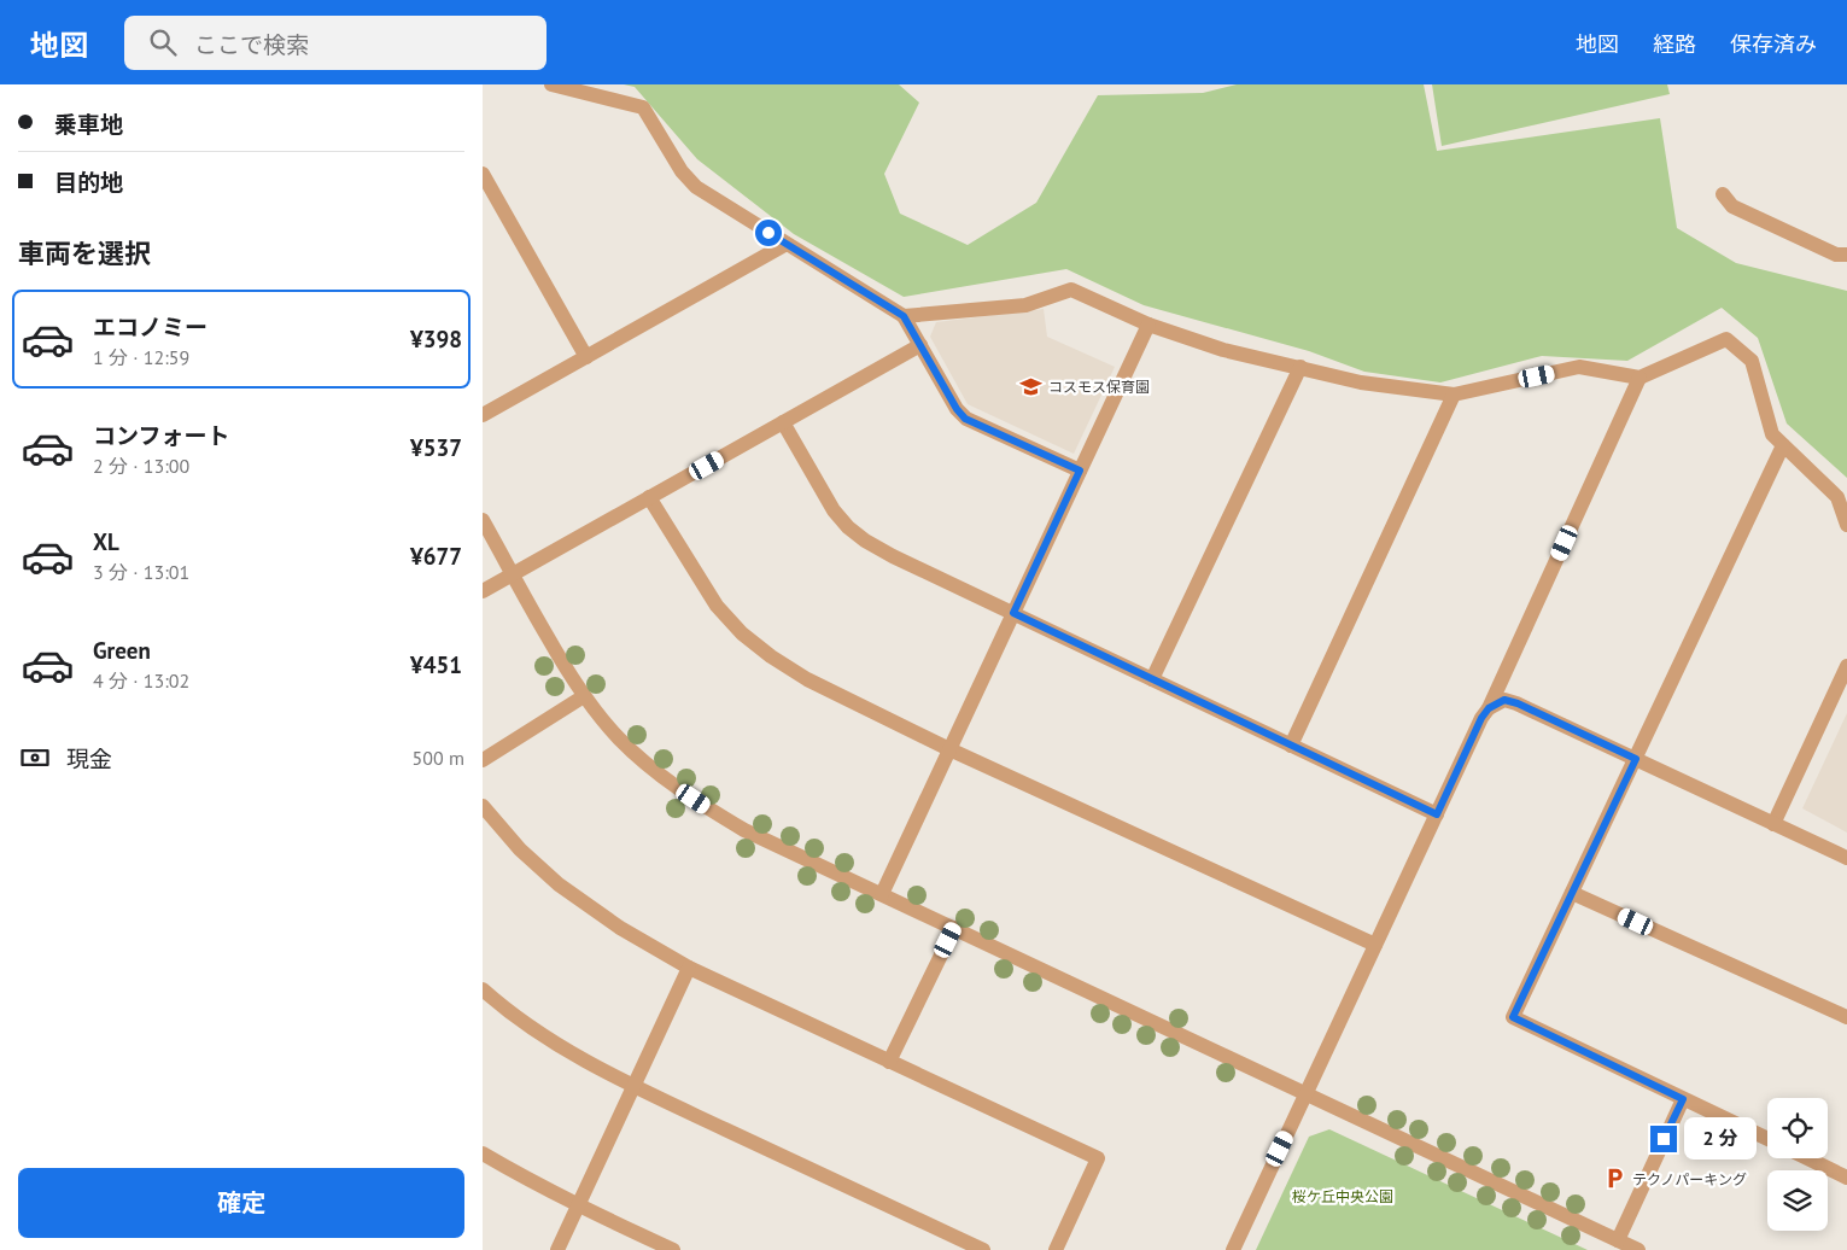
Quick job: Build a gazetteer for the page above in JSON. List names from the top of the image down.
{
  "parks": ["桜ケ丘中央公園"],
  "places": {
    "school or university": ["コスモス保育園"],
    "parking": ["テクノパーキング"]
  },
  "page": {
    "header": "地図",
    "search": "ここで検索",
    "nav": ["地図", "経路", "保存済み"],
    "banner": ["乗車地", "目的地"],
    "heading": "車両を選択",
    "list": [
      {
        "name": "エコノミー",
        "note": "1 分 · 12:59",
        "value": "¥398"
      },
      {
        "name": "コンフォート",
        "note": "2 分 · 13:00",
        "value": "¥537"
      },
      {
        "name": "XL",
        "note": "3 分 · 13:01",
        "value": "¥677"
      },
      {
        "name": "Green",
        "note": "4 分 · 13:02",
        "value": "¥451"
      }
    ],
    "pay": ["現金", "500 m"],
    "bubble": "2 分",
    "buttons": "確定"
  }
}
